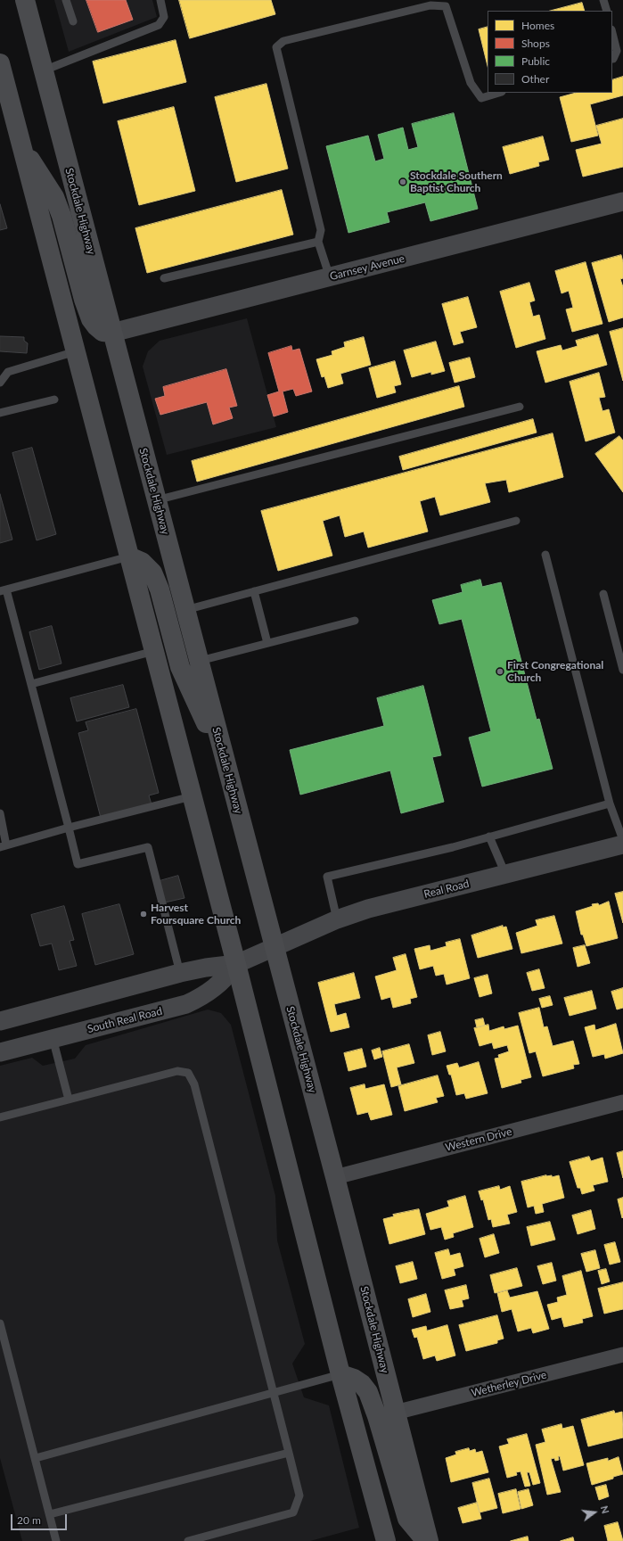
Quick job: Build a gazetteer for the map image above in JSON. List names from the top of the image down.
{
  "streets": {
    "main road": ["Stockdale Highway"],
    "street": [
      "Garnsey Avenue",
      "Real Road",
      "South Real Road",
      "Western Drive",
      "Wetherley Drive"
    ]
  },
  "crossings": [
    ["Stockdale Highway", "Garnsey Avenue"],
    ["Stockdale Highway", "Real Road"],
    ["Stockdale Highway", "Western Drive"],
    ["Stockdale Highway", "Wetherley Drive"]
  ],
  "places": ["Stockdale Southern Baptist Church", "First Congregational Church", "Harvest Foursquare Church"],
  "legend": [
    "Homes",
    "Shops",
    "Public",
    "Other"
  ],
  "scale_bar": "20 m",
  "north": "right"
}
